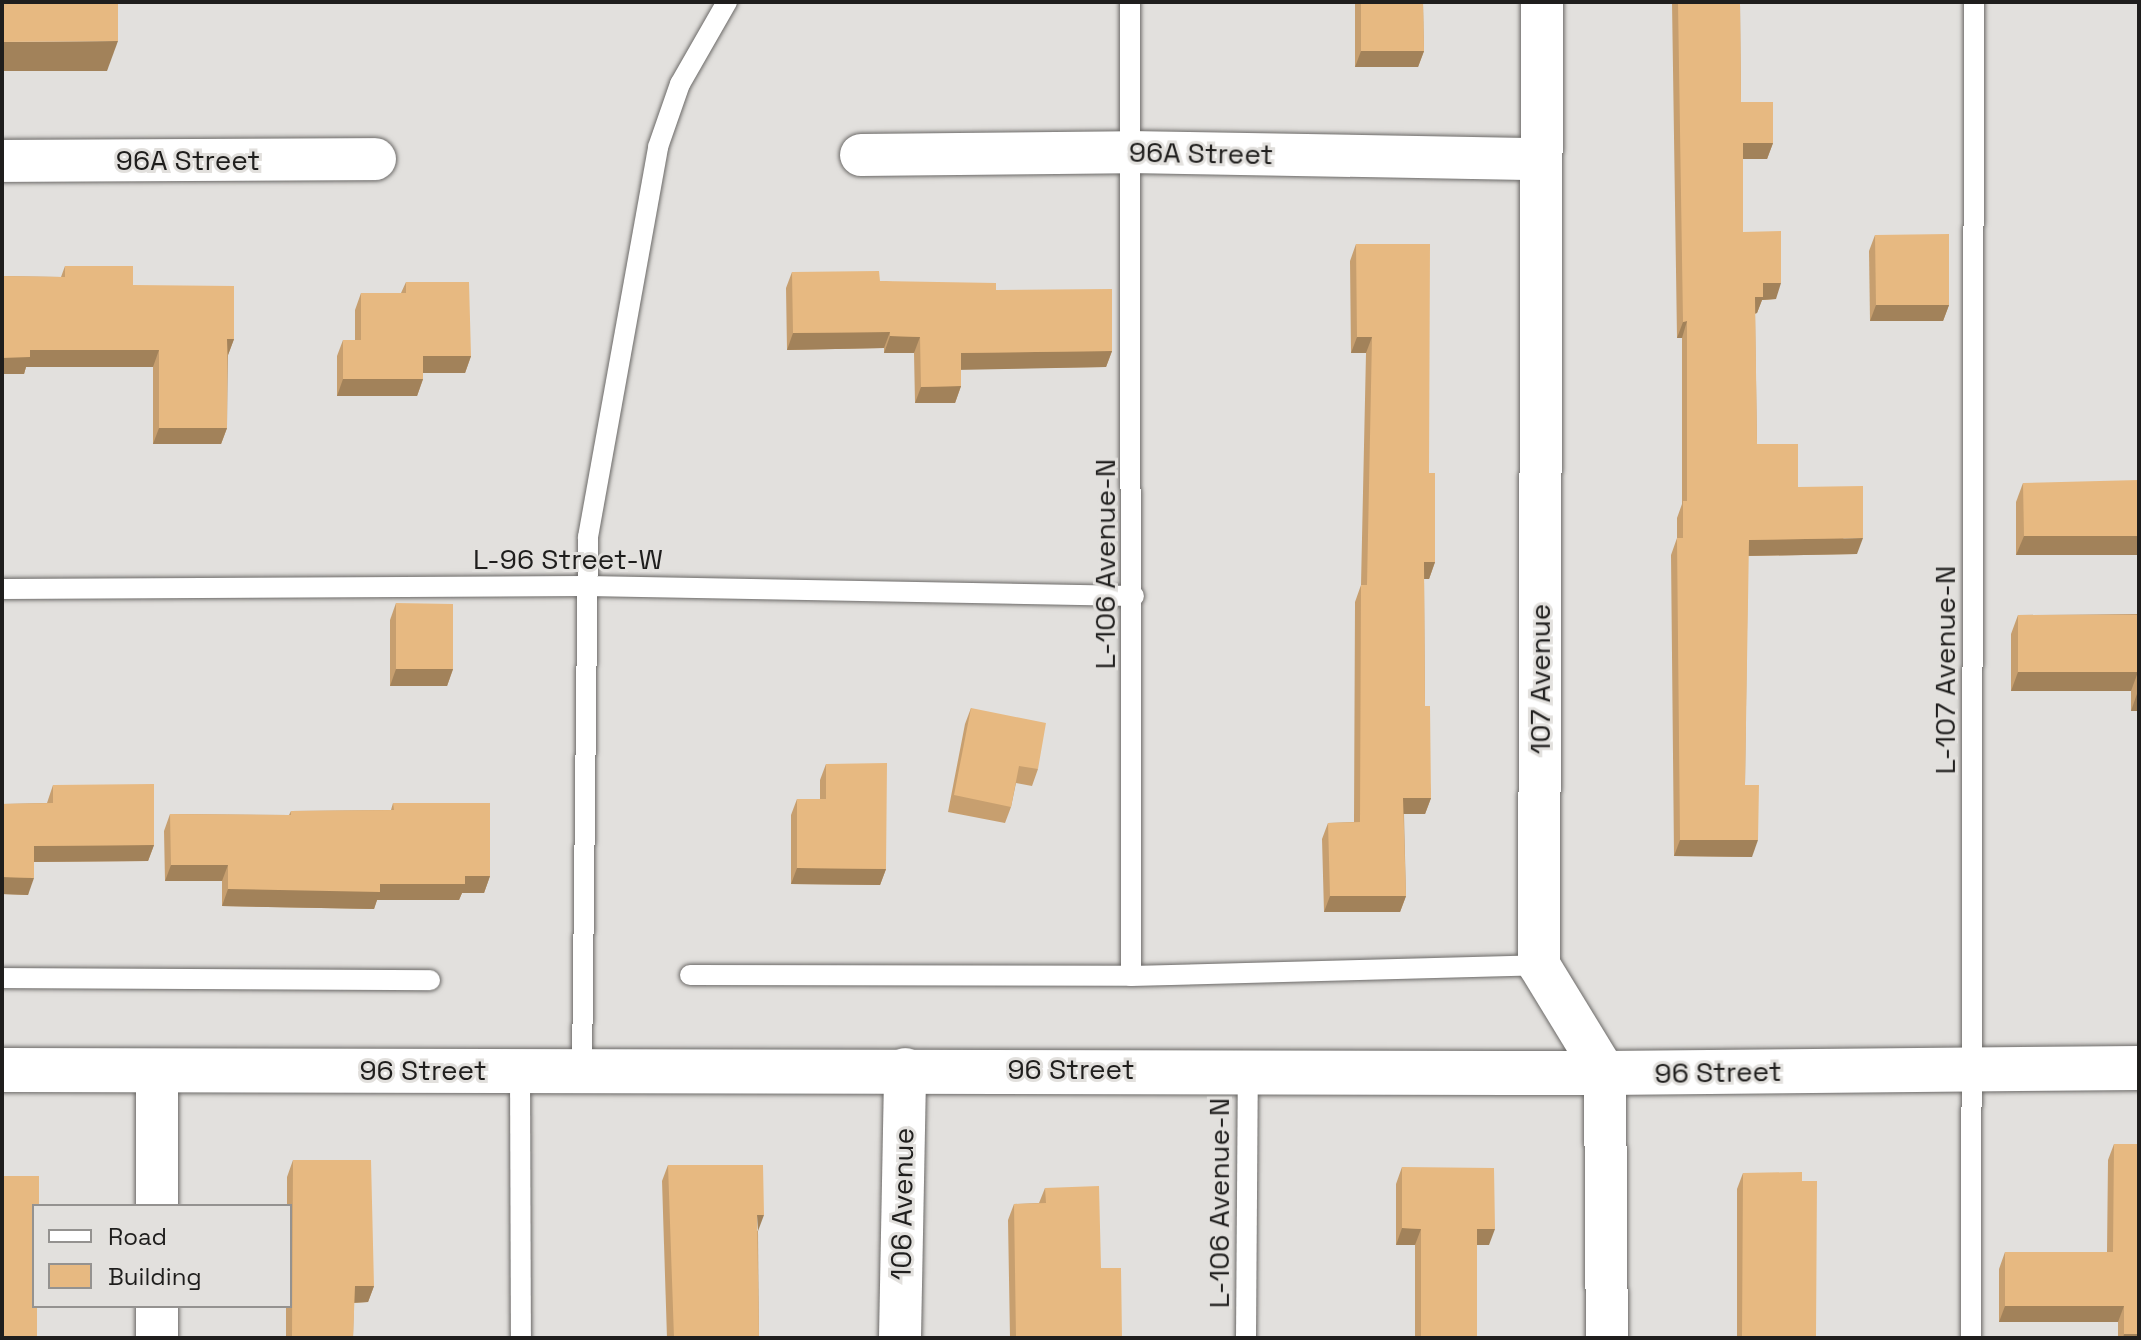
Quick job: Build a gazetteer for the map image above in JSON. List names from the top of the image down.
{
  "streets": {
    "street": [
      "96A Street",
      "107 Avenue",
      "96 Street",
      "106 Avenue"
    ],
    "lane": ["L-96 Street-W", "L-106 Avenue-N", "L-107 Avenue-N"]
  },
  "crossings": [
    ["96A Street", "L-106 Avenue-N"],
    ["96A Street", "107 Avenue"],
    ["L-96 Street-W", "L-106 Avenue-N"],
    ["L-106 Avenue-N", "96 Street"],
    ["L-107 Avenue-N", "96 Street"],
    ["96 Street", "106 Avenue"]
  ],
  "legend": ["Road", "Building"]
}
